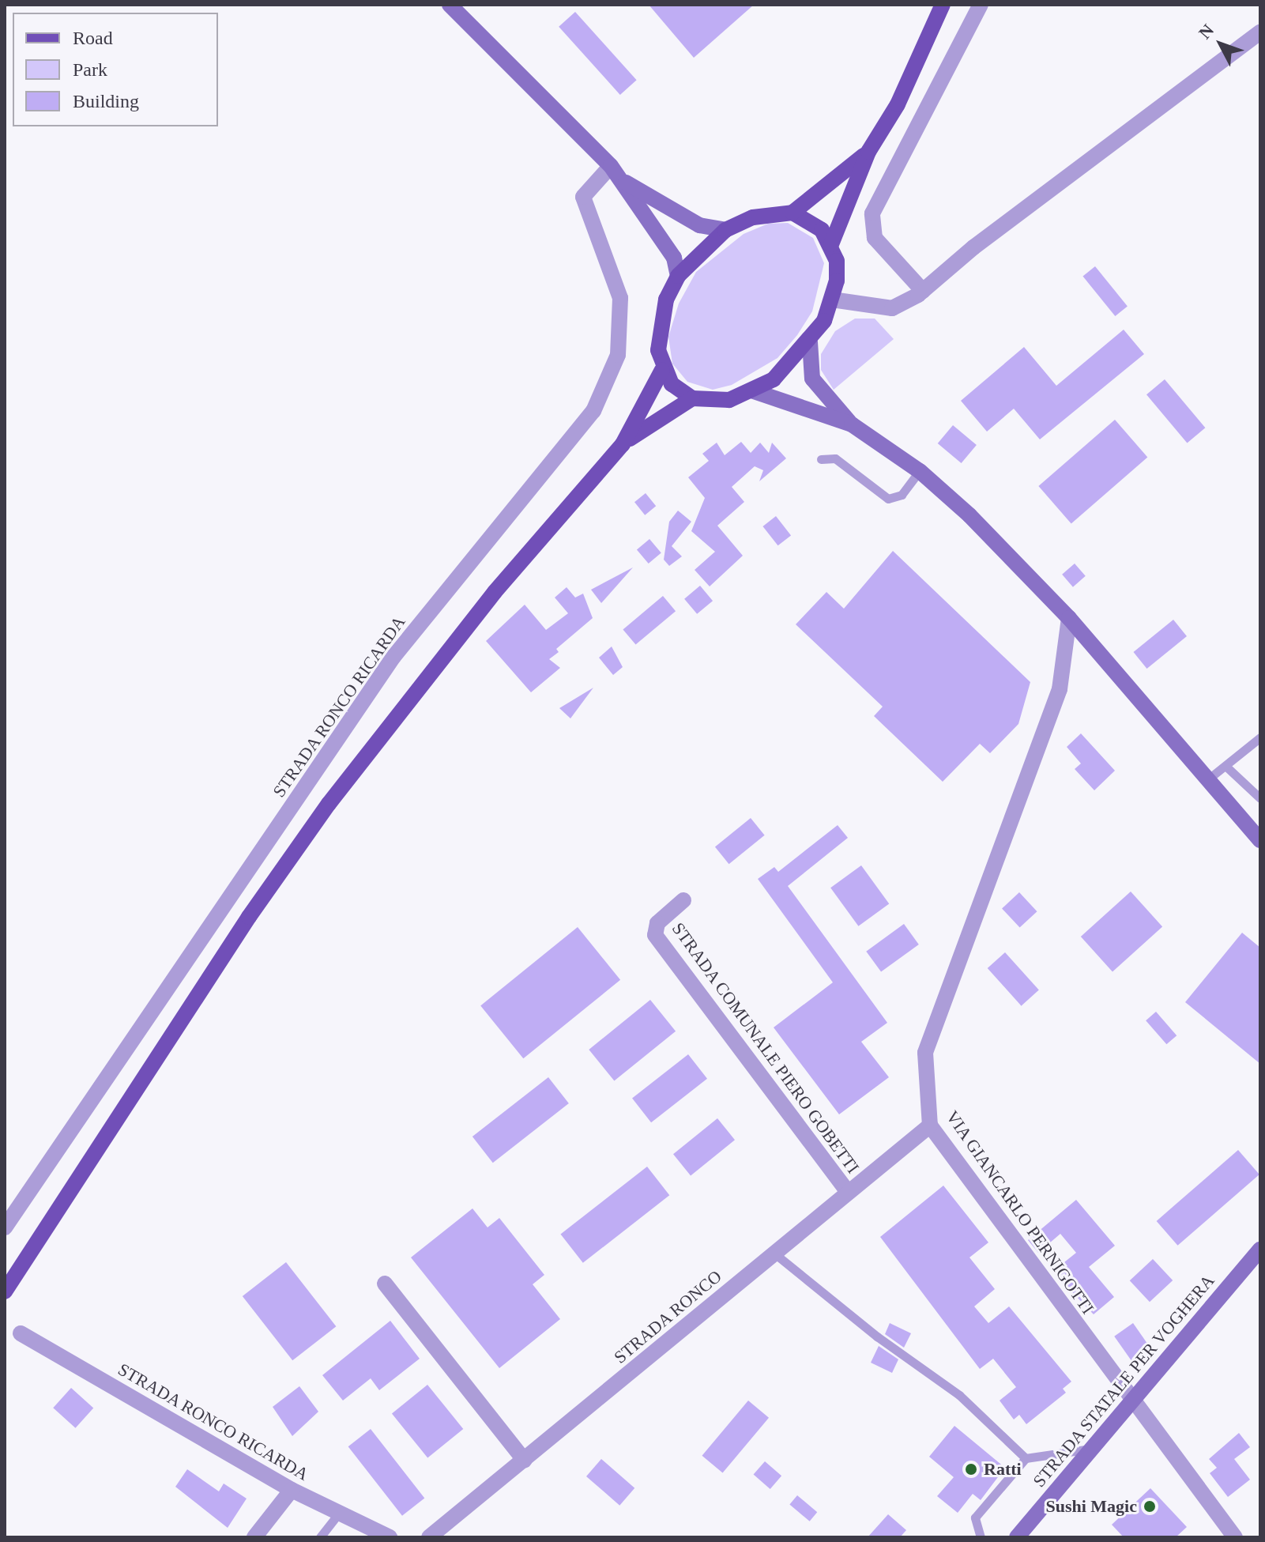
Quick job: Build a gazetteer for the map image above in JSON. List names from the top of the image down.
{
  "streets": {
    "main road": ["STRADA STATALE PER VOGHERA"],
    "street": [
      "STRADA RONCO RICARDA",
      "STRADA COMUNALE PIERO GOBETTI",
      "VIA GIANCARLO PERNIGOTTI",
      "STRADA RONCO"
    ]
  },
  "crossings": [
    ["STRADA COMUNALE PIERO GOBETTI", "STRADA RONCO"],
    ["VIA GIANCARLO PERNIGOTTI", "STRADA RONCO"],
    ["VIA GIANCARLO PERNIGOTTI", "STRADA STATALE PER VOGHERA"]
  ],
  "places": ["Ratti", "Sushi Magic"],
  "legend": ["Road", "Park", "Building"],
  "north": "top left"
}
